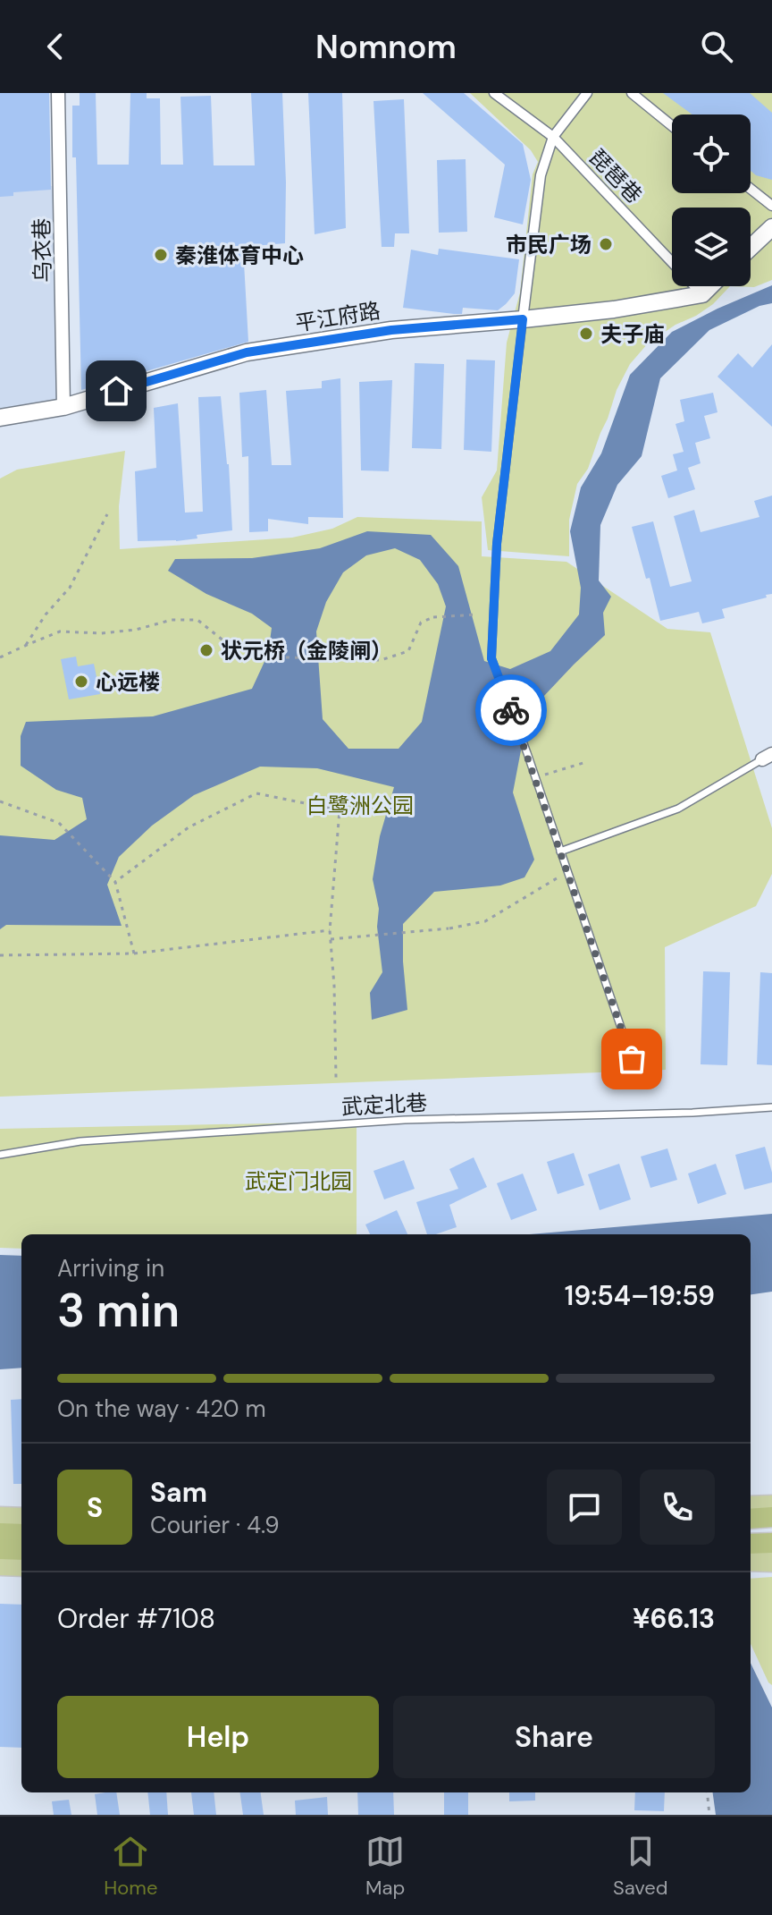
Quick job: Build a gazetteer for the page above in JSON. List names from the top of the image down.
{
  "streets": {
    "street": ["琵琶巷", "乌衣巷", "平江府路"],
    "lane": ["武定北巷"]
  },
  "crossings": [
    ["琵琶巷", "平江府路"],
    ["乌衣巷", "平江府路"]
  ],
  "parks": ["白鹭洲公园", "武定门北园"],
  "places": [
    "市民广场",
    "秦淮体育中心",
    "夫子庙",
    "状元桥（金陵闸）",
    "心远楼"
  ],
  "page": {
    "header": "Nomnom",
    "heading": ["3 min", "Arriving in", "19:54–19:59"],
    "panel": [
      "Sam",
      "Courier · 4.9",
      "Order #7108",
      "¥66.13"
    ],
    "bar": "On the way · 420 m",
    "round": "S",
    "buttons": ["Help", "Share"],
    "tabs": ["Home", "Map", "Saved"]
  }
}
